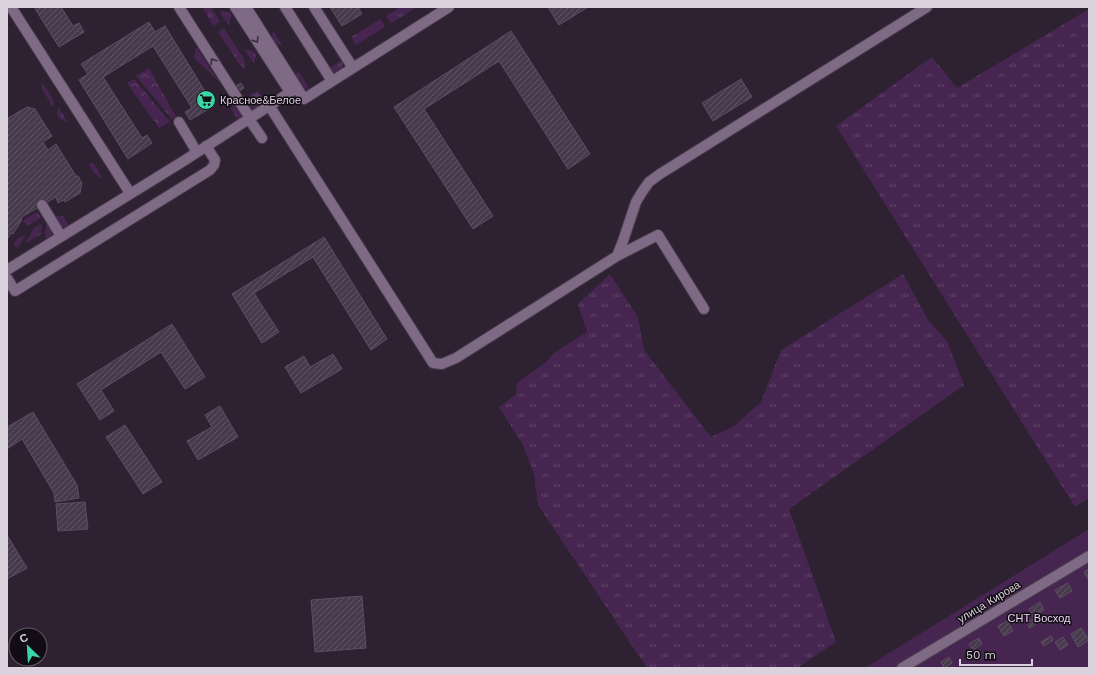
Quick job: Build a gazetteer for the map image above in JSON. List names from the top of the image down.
{
  "streets": {
    "street": ["улица Кирова"]
  },
  "parks": ["СНТ Восход"],
  "places": {
    "supermarket": ["Красное&Белое"]
  },
  "scale_bar": "50 m",
  "north": "top left"
}
